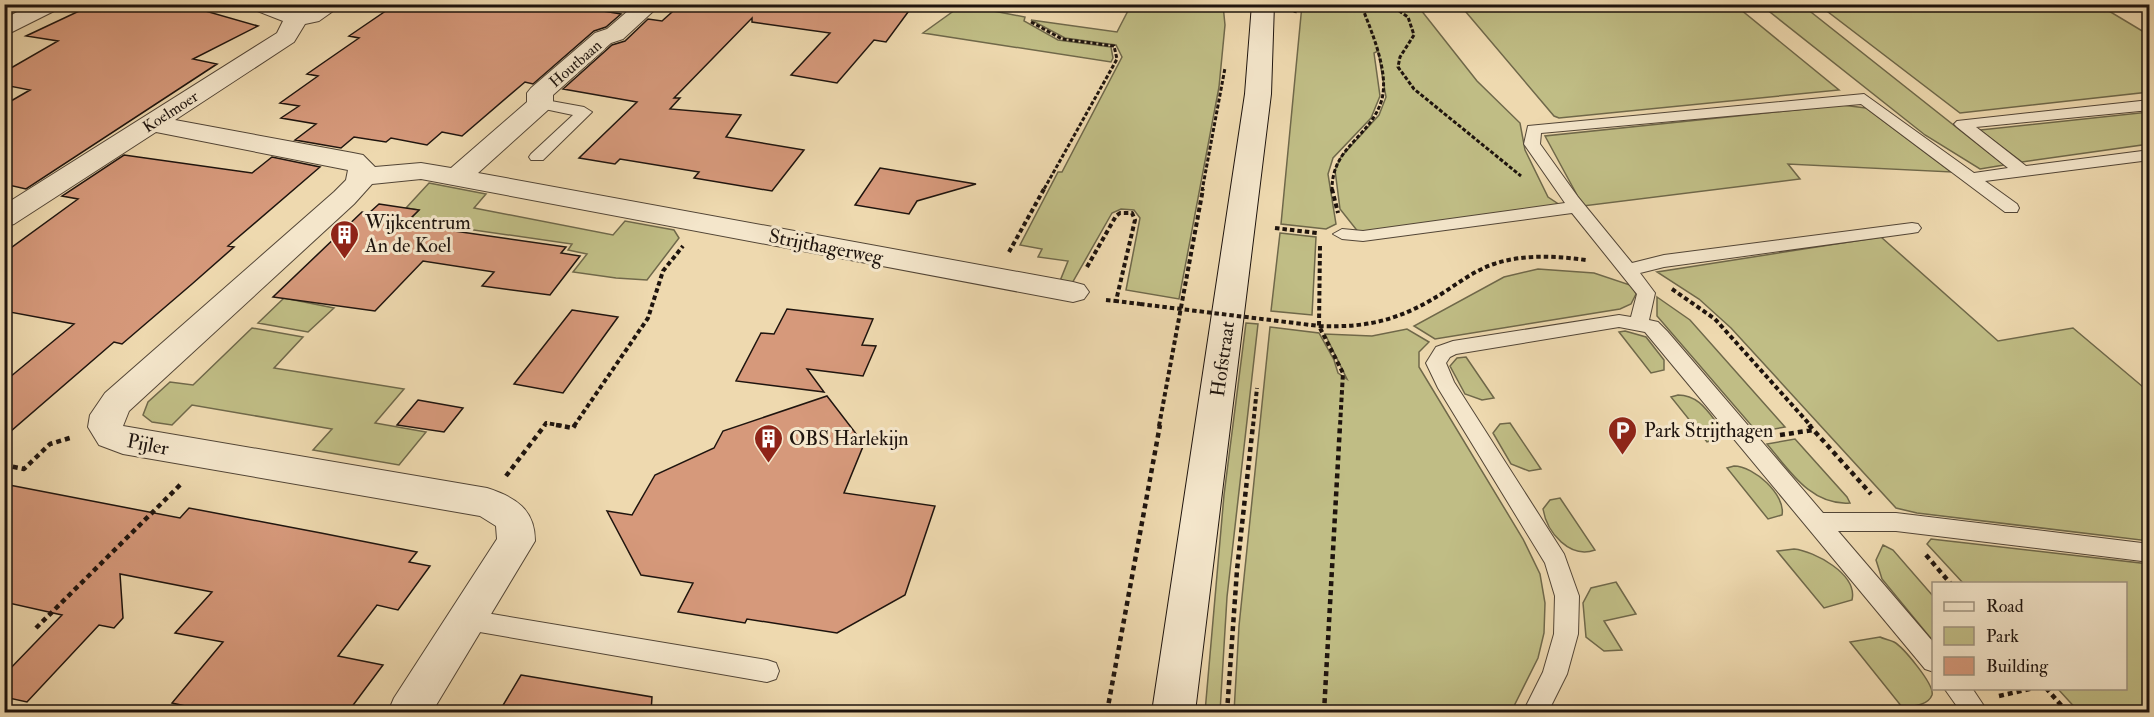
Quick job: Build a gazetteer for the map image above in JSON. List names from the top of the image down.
{
  "streets": {
    "street": [
      "Houtbaan",
      "Koelmoer",
      "Strijthagerweg",
      "Hofstraat",
      "Pijler"
    ]
  },
  "crossings": [
    ["Houtbaan", "Strijthagerweg"],
    ["Strijthagerweg", "Pijler"]
  ],
  "places": {
    "building": ["Wijkcentrum An de Koel", "OBS Harlekijn"],
    "parking": ["Park Strijthagen"]
  },
  "legend": ["Road", "Park", "Building"]
}
